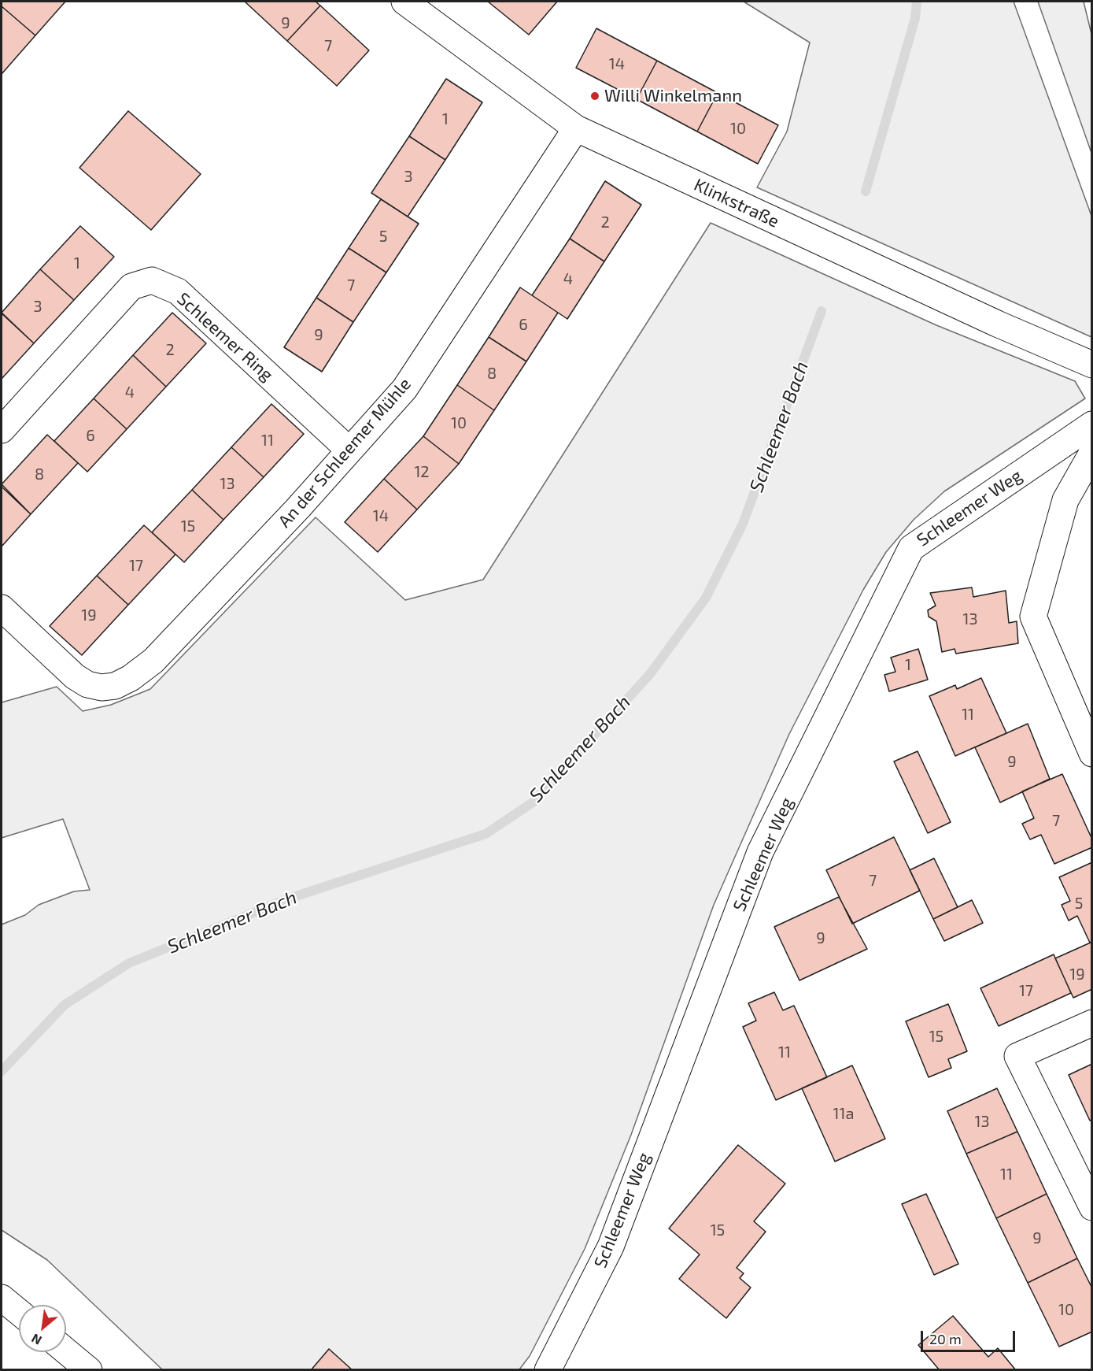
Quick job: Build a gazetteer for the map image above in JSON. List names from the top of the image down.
{
  "streets": {
    "street": [
      "Klinkstraße",
      "Schleemer Ring",
      "An der Schleemer Mühle",
      "Schleemer Weg"
    ]
  },
  "crossings": [
    ["Klinkstraße", "An der Schleemer Mühle"],
    ["Schleemer Ring", "An der Schleemer Mühle"]
  ],
  "water": ["Schleemer Bach"],
  "places": ["Willi Winkelmann"],
  "house_numbers": [
    "9",
    "7",
    "14",
    "1",
    "10",
    "3",
    "2",
    "5",
    "1",
    "4",
    "7",
    "3",
    "6",
    "9",
    "2",
    "8",
    "4",
    "10",
    "6",
    "11",
    "12",
    "8",
    "13",
    "14",
    "15",
    "17",
    "19",
    "13",
    "1",
    "11",
    "9",
    "7",
    "7",
    "5",
    "9",
    "19",
    "17",
    "15",
    "11",
    "11a",
    "13",
    "11",
    "15",
    "9",
    "10"
  ],
  "scale_bar": "20 m",
  "north": "bottom left"
}
